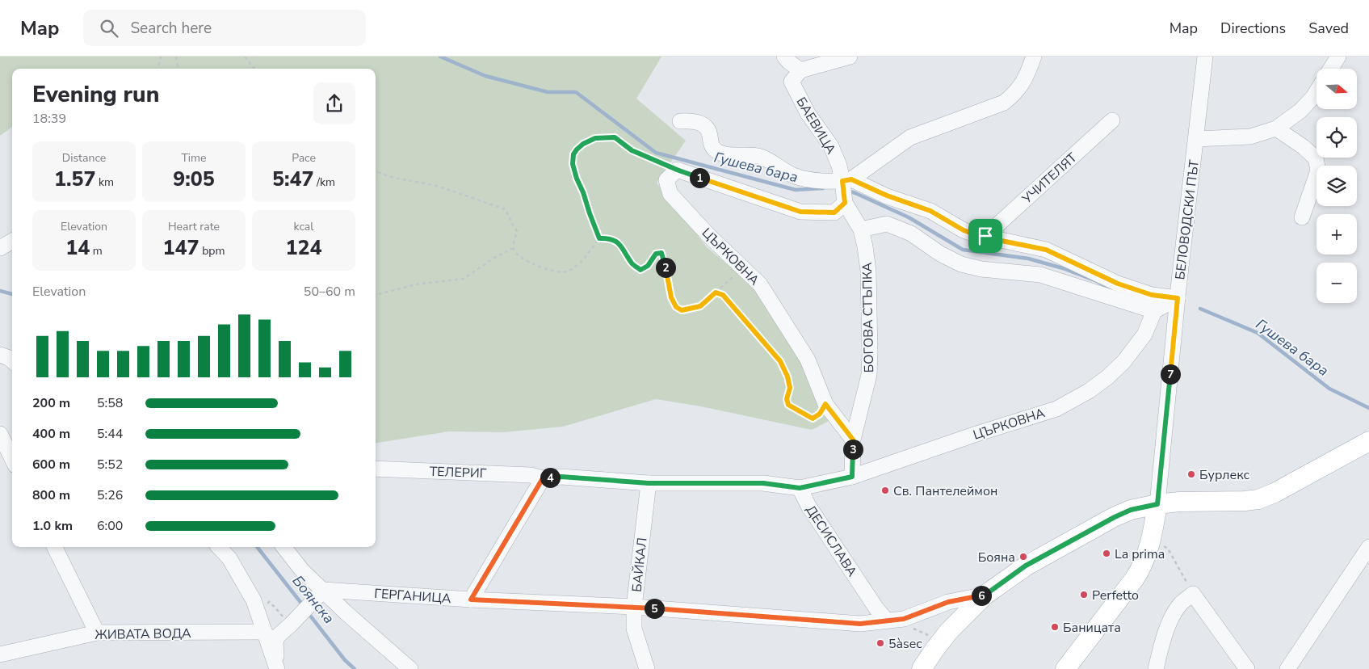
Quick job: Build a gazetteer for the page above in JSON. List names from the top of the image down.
{
  "streets": {
    "street": [
      "БАЕВИЦА",
      "УЧИТЕЛЯТ",
      "БЕЛОВОДСКИ ПЪТ",
      "ЦЪРКОВНА",
      "БОГОВА СТЪПКА",
      "ТЕЛЕРИГ",
      "ДЕСИСЛАВА",
      "БАЙКАЛ",
      "ГЕРГАНИЦА",
      "ЖИВАТА ВОДА"
    ]
  },
  "crossings": [
    ["БАЕВИЦА", "БОГОВА СТЪПКА"],
    ["ЦЪРКОВНА", "БОГОВА СТЪПКА"],
    ["ЦЪРКОВНА", "ДЕСИСЛАВА"],
    ["ДЕСИСЛАВА", "ГЕРГАНИЦА"],
    ["БАЙКАЛ", "ГЕРГАНИЦА"]
  ],
  "water": ["Гушева бара", "Боянска"],
  "places": [
    "Бурлекс",
    "Св. Пантелеймон",
    "La prima",
    "Бояна",
    "Perfetto",
    "Баницата",
    "5àsec"
  ],
  "north": "right",
  "page": {
    "header": "Map",
    "search": "Search here",
    "nav": ["Map", "Directions", "Saved"],
    "map_buttons": ["+", "−"],
    "heading": ["Evening run", "18:39"],
    "stats": [
      ["Distance", "1.57 km"],
      ["Time", "9:05"],
      ["Pace", "5:47 /km"],
      ["Elevation", "14 m"],
      ["Heart rate", "147 bpm"],
      ["kcal", "124"]
    ],
    "pins": [
      "1",
      "2",
      "7",
      "3",
      "4",
      "6",
      "5"
    ],
    "chart": ["Elevation", "50–60 m"],
    "list": [
      {
        "name": "200 m",
        "note": "5:58"
      },
      {
        "name": "400 m",
        "note": "5:44"
      },
      {
        "name": "600 m",
        "note": "5:52"
      },
      {
        "name": "800 m",
        "note": "5:26"
      },
      {
        "name": "1.0 km",
        "note": "6:00"
      }
    ]
  }
}
